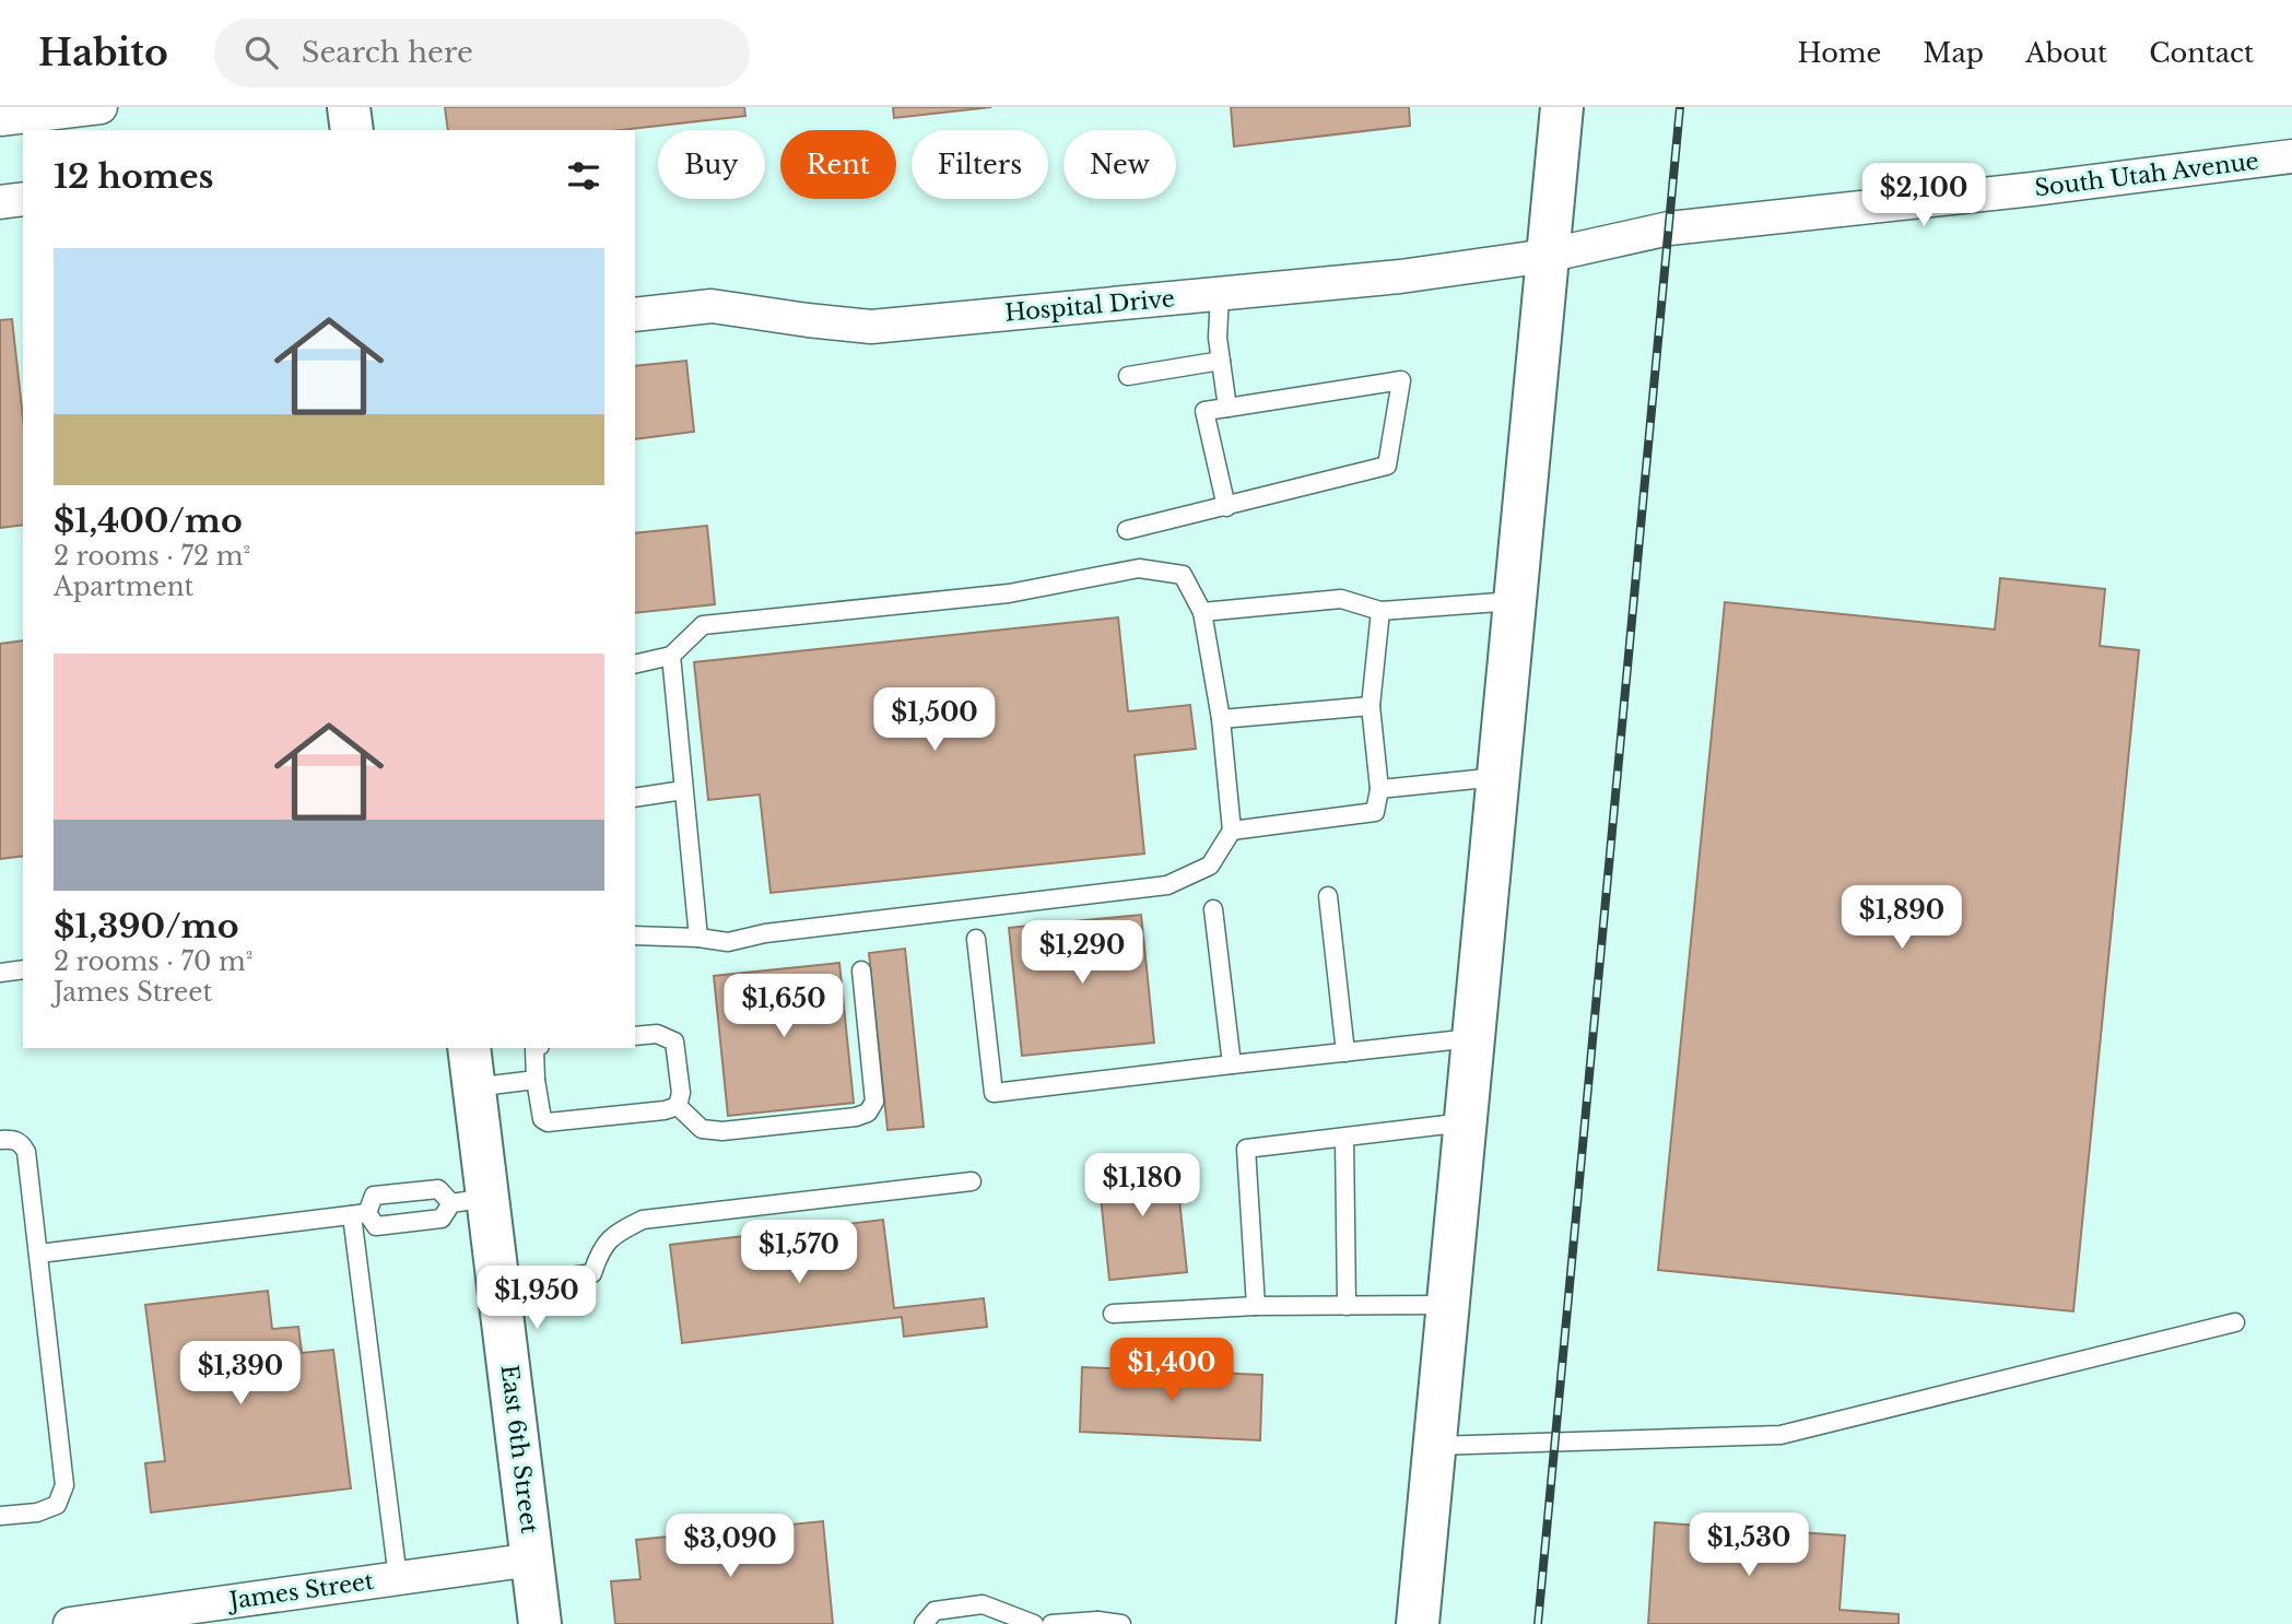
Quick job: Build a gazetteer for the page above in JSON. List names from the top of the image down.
{
  "streets": {
    "main road": ["East 6th Street"],
    "street": ["South Utah Avenue", "Hospital Drive", "James Street"]
  },
  "crossings": [
    ["South Utah Avenue", "Hospital Drive"],
    ["East 6th Street", "James Street"]
  ],
  "page": {
    "header": "Habito",
    "search": "Search here",
    "nav": [
      "Home",
      "Map",
      "About",
      "Contact"
    ],
    "chip": [
      "Buy",
      "Rent",
      "Filters",
      "New"
    ],
    "heading": "12 homes",
    "price": [
      "$2,100",
      "$1,500",
      "$1,890",
      "$1,290",
      "$1,650",
      "$1,180",
      "$1,570",
      "$1,950",
      "$1,400",
      "$1,390",
      "$1,530",
      "$3,090"
    ],
    "list": [
      {
        "name": "$1,400/mo",
        "note": "2 rooms · 72 m² · Apartment"
      },
      {
        "name": "$1,390/mo",
        "note": "2 rooms · 70 m² · James Street"
      }
    ]
  }
}
